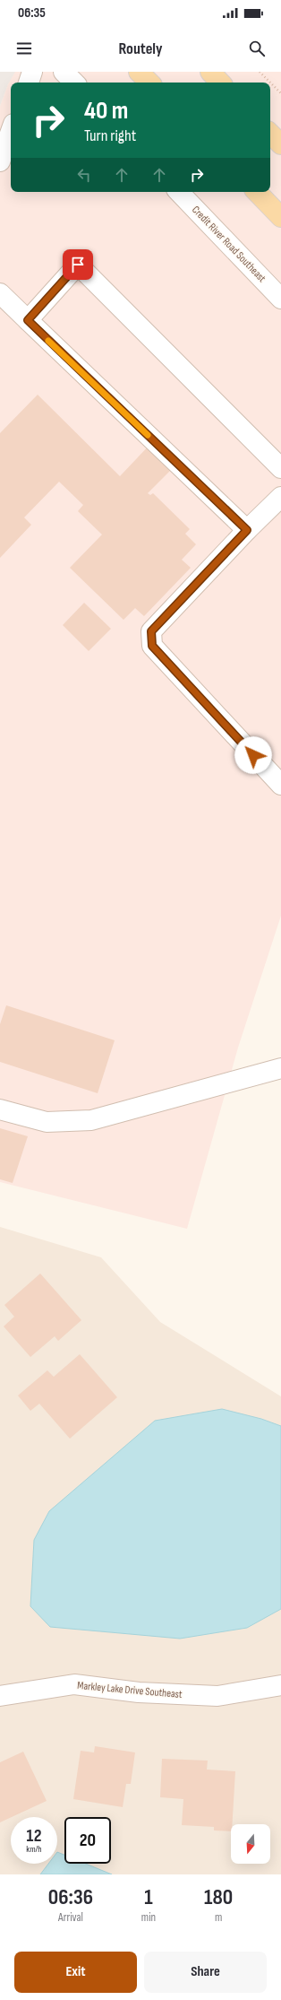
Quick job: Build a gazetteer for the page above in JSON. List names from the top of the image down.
{
  "streets": {
    "street": ["Credit River Road Southeast", "Markley Lake Drive Southeast"]
  },
  "north": "bottom",
  "page": {
    "status": "06:35",
    "header": "Routely",
    "turn": ["40 m", "Turn right"],
    "speed": "12 km/h",
    "limit": "20",
    "eta": [
      "06:36",
      "Arrival",
      "1",
      "min",
      "180",
      "m"
    ],
    "buttons": ["Exit", "Share"]
  }
}
